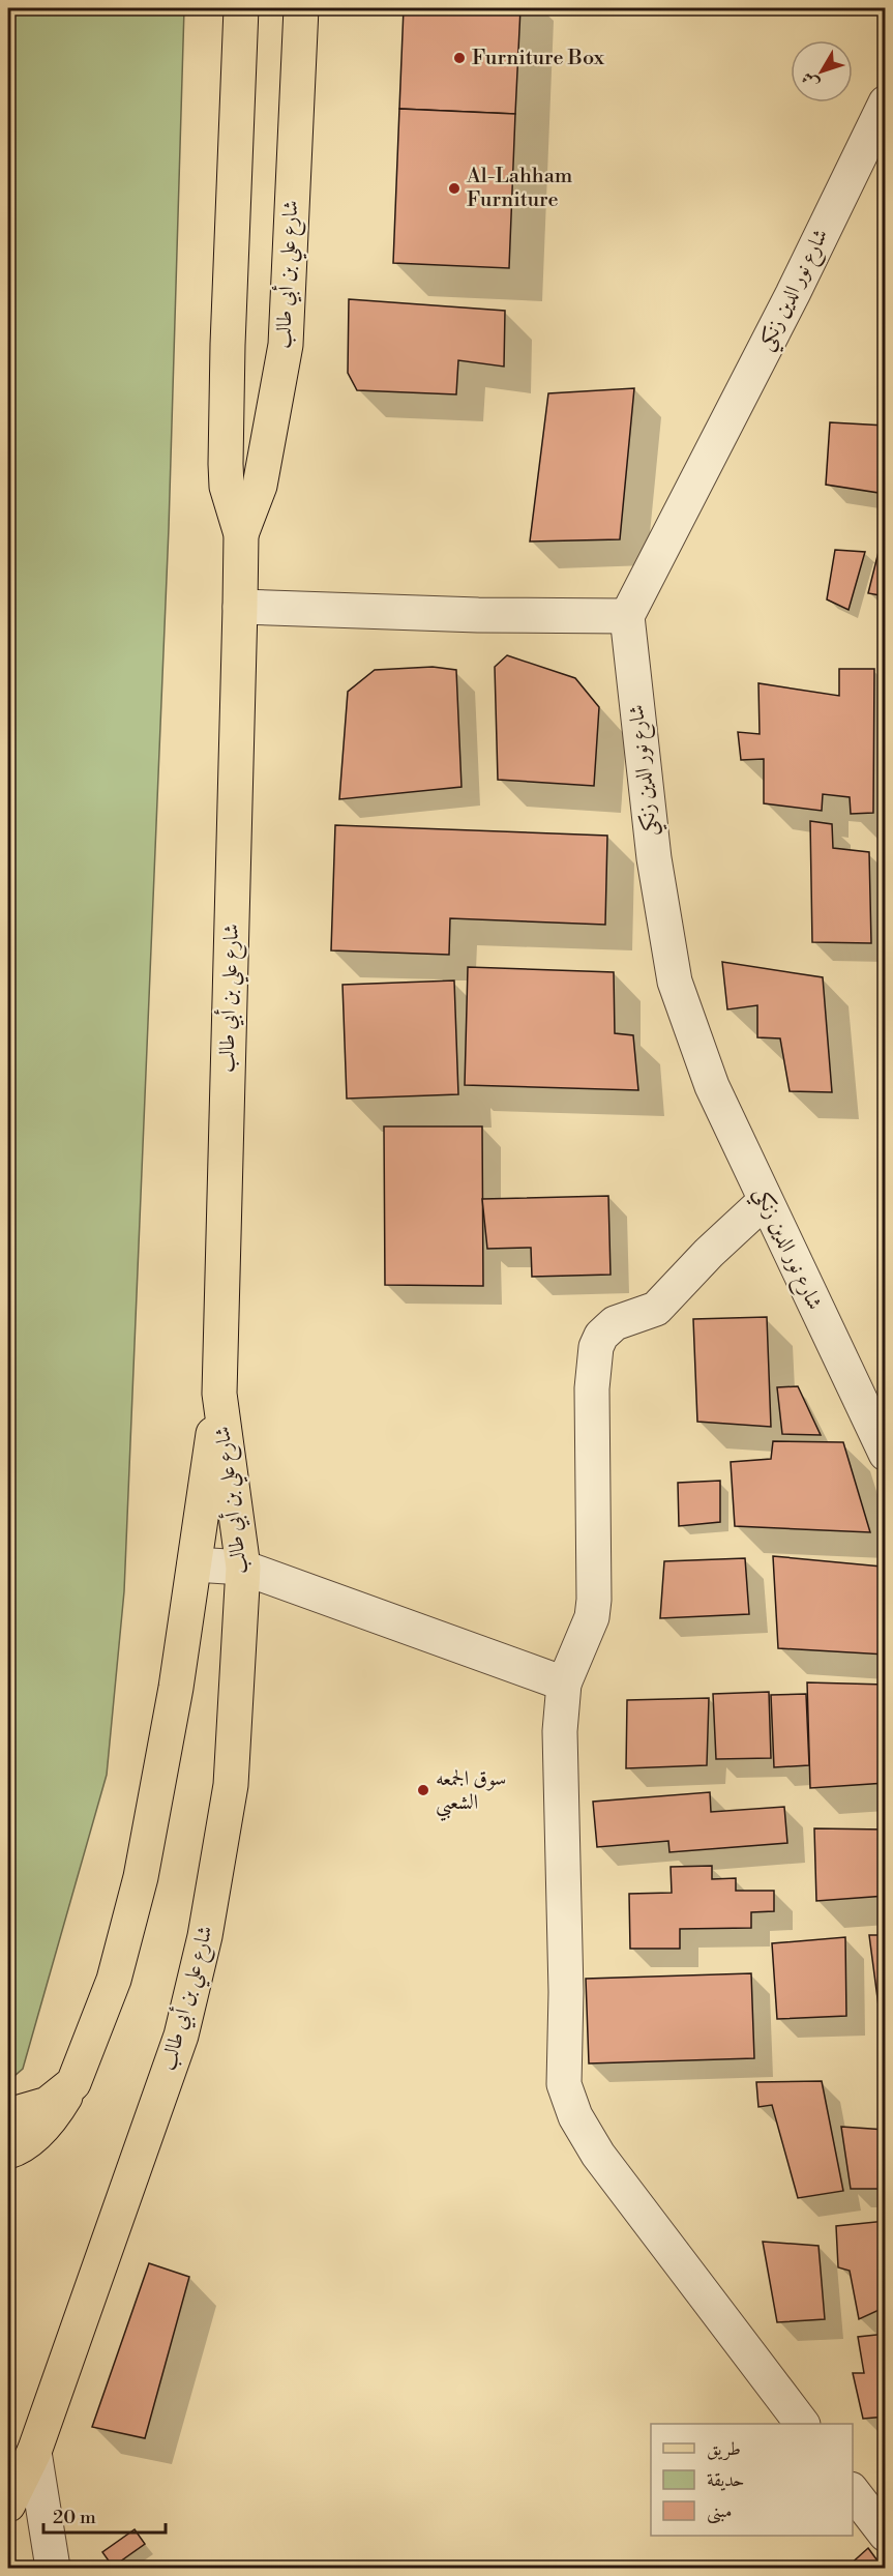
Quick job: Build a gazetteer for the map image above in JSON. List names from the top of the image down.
{
  "streets": {
    "main road": ["شارع علي بن أبي طالب"],
    "street": ["شارع نور الدين زنكي"]
  },
  "places": ["Furniture Box", "Al-Lahham Furniture", "سوق الجمعه الشعبي"],
  "legend": ["طريق", "حديقة", "مبنى"],
  "scale_bar": "20 m",
  "north": "bottom left"
}
